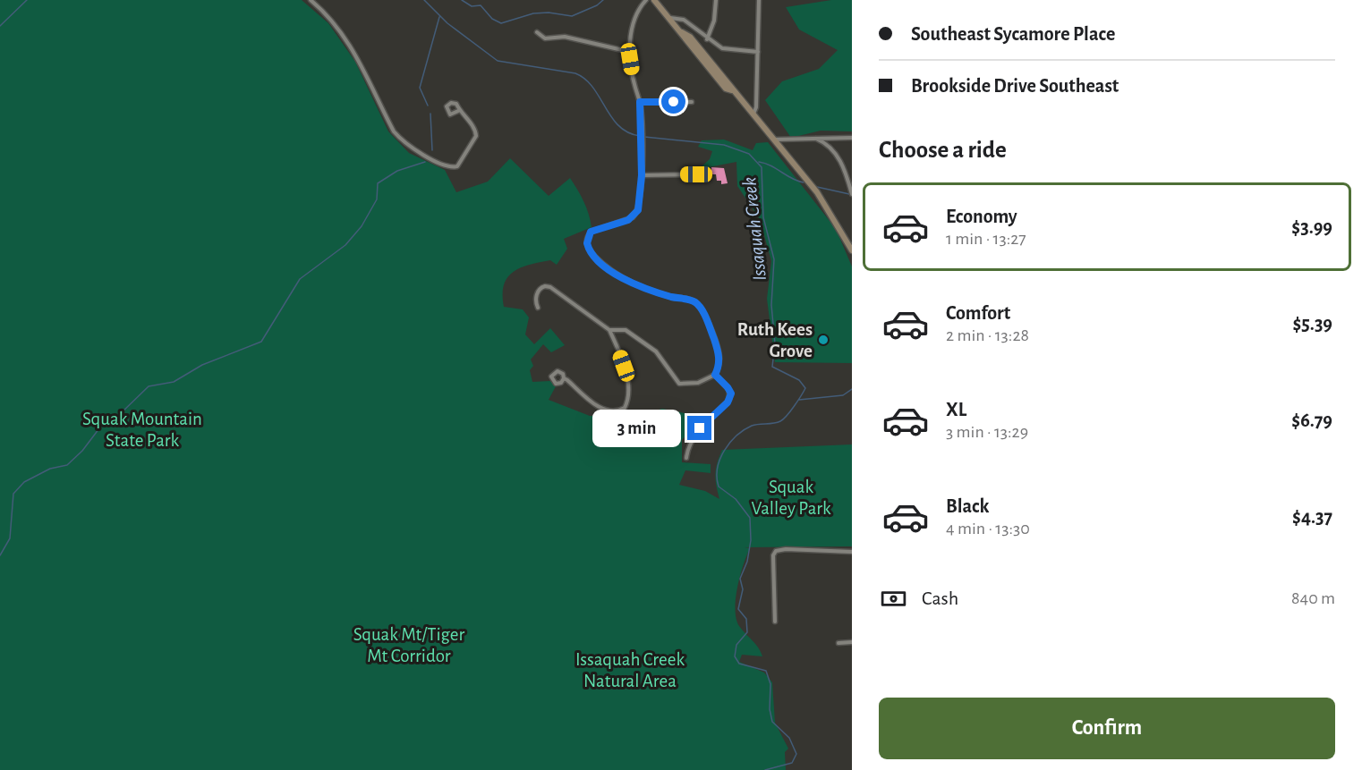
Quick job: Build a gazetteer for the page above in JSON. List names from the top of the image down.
{
  "water": ["Issaquah Creek"],
  "parks": [
    "Squak Mountain State Park",
    "Squak Valley Park",
    "Squak Mt/Tiger Mt Corridor",
    "Issaquah Creek Natural Area"
  ],
  "places": ["Ruth Kees Grove"],
  "page": {
    "banner": ["Southeast Sycamore Place", "Brookside Drive Southeast"],
    "heading": "Choose a ride",
    "list": [
      {
        "name": "Economy",
        "note": "1 min · 13:27",
        "value": "$3.99"
      },
      {
        "name": "Comfort",
        "note": "2 min · 13:28",
        "value": "$5.39"
      },
      {
        "name": "XL",
        "note": "3 min · 13:29",
        "value": "$6.79"
      },
      {
        "name": "Black",
        "note": "4 min · 13:30",
        "value": "$4.37"
      }
    ],
    "bubble": "3 min",
    "pay": ["Cash", "840 m"],
    "buttons": "Confirm"
  }
}
